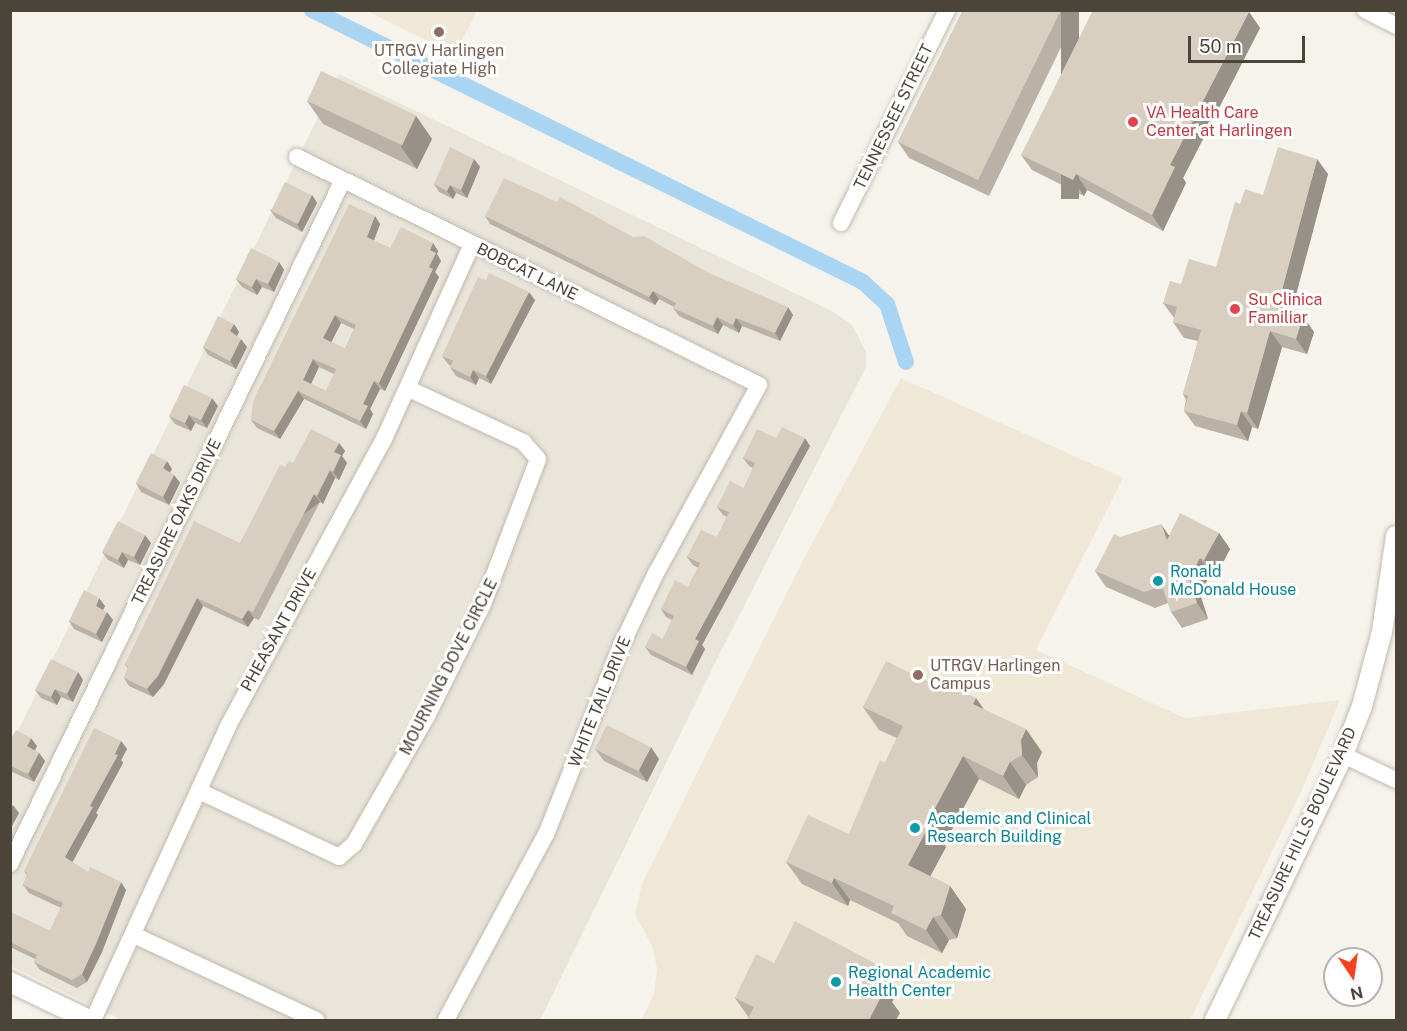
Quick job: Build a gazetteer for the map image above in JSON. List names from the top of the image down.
{
  "streets": {
    "street": [
      "TENNESSEE STREET",
      "BOBCAT LANE",
      "TREASURE OAKS DRIVE",
      "PHEASANT DRIVE",
      "MOURNING DOVE CIRCLE",
      "WHITE TAIL DRIVE",
      "TREASURE HILLS BOULEVARD"
    ]
  },
  "crossings": [
    ["BOBCAT LANE", "TREASURE OAKS DRIVE"],
    ["BOBCAT LANE", "PHEASANT DRIVE"],
    ["BOBCAT LANE", "WHITE TAIL DRIVE"],
    ["PHEASANT DRIVE", "MOURNING DOVE CIRCLE"]
  ],
  "places": [
    "UTRGV Harlingen Collegiate High",
    "VA Health Care Center at Harlingen",
    "Su Clinica Familiar",
    "Ronald McDonald House",
    "UTRGV Harlingen Campus",
    "Academic and Clinical Research Building",
    "Regional Academic Health Center"
  ],
  "scale_bar": "50 m",
  "north": "bottom"
}
